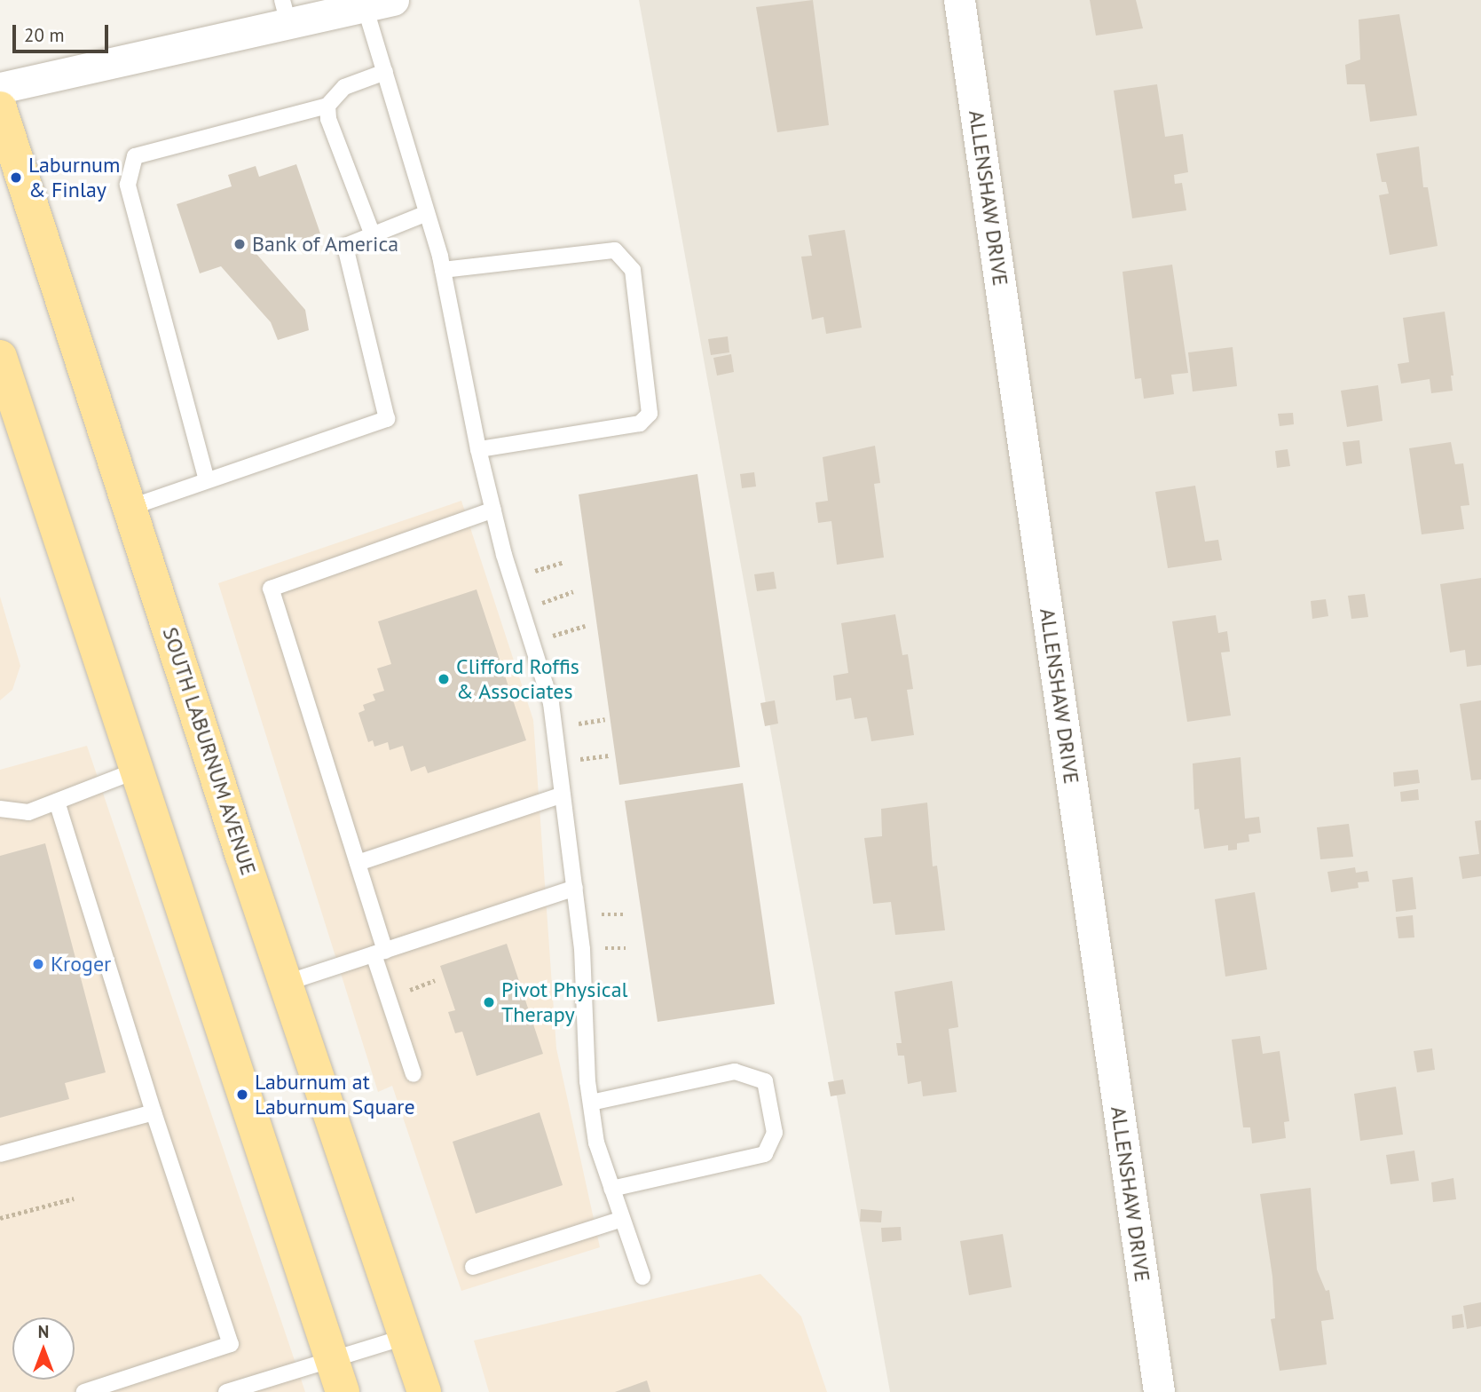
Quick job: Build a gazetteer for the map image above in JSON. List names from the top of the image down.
{
  "streets": {
    "main road": ["SOUTH LABURNUM AVENUE"],
    "street": ["ALLENSHAW DRIVE"]
  },
  "places": [
    "Laburnum & Finlay",
    "Bank of America",
    "Clifford Roffis & Associates",
    "Kroger",
    "Pivot Physical Therapy",
    "Laburnum at Laburnum Square"
  ],
  "scale_bar": "20 m",
  "north": "top"
}
